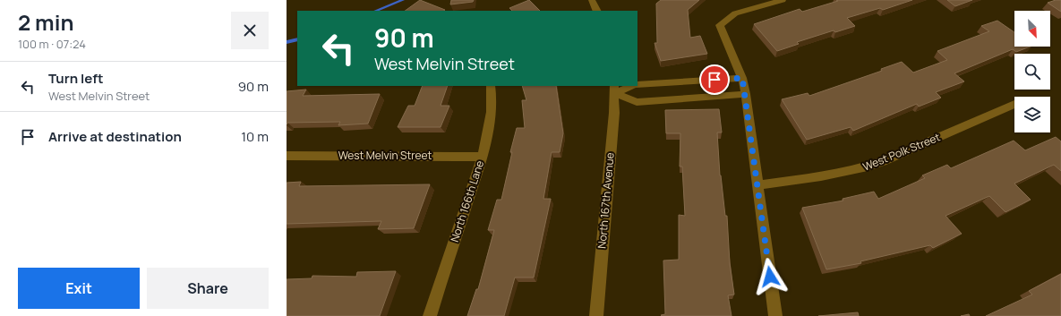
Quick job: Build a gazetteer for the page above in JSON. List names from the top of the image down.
{
  "streets": {
    "street": [
      "West Polk Street",
      "West Melvin Street",
      "North 167th Avenue",
      "North 166th Lane"
    ]
  },
  "crossings": [
    ["West Melvin Street", "North 166th Lane"]
  ],
  "north": "bottom right",
  "page": {
    "heading": ["2 min", "100 m · 07:24"],
    "turn": ["90 m", "West Melvin Street"],
    "list": [
      {
        "name": "Turn left",
        "note": "West Melvin Street",
        "value": "90 m"
      },
      {
        "name": "Arrive at destination",
        "value": "10 m"
      }
    ],
    "buttons": ["Exit", "Share"]
  }
}
